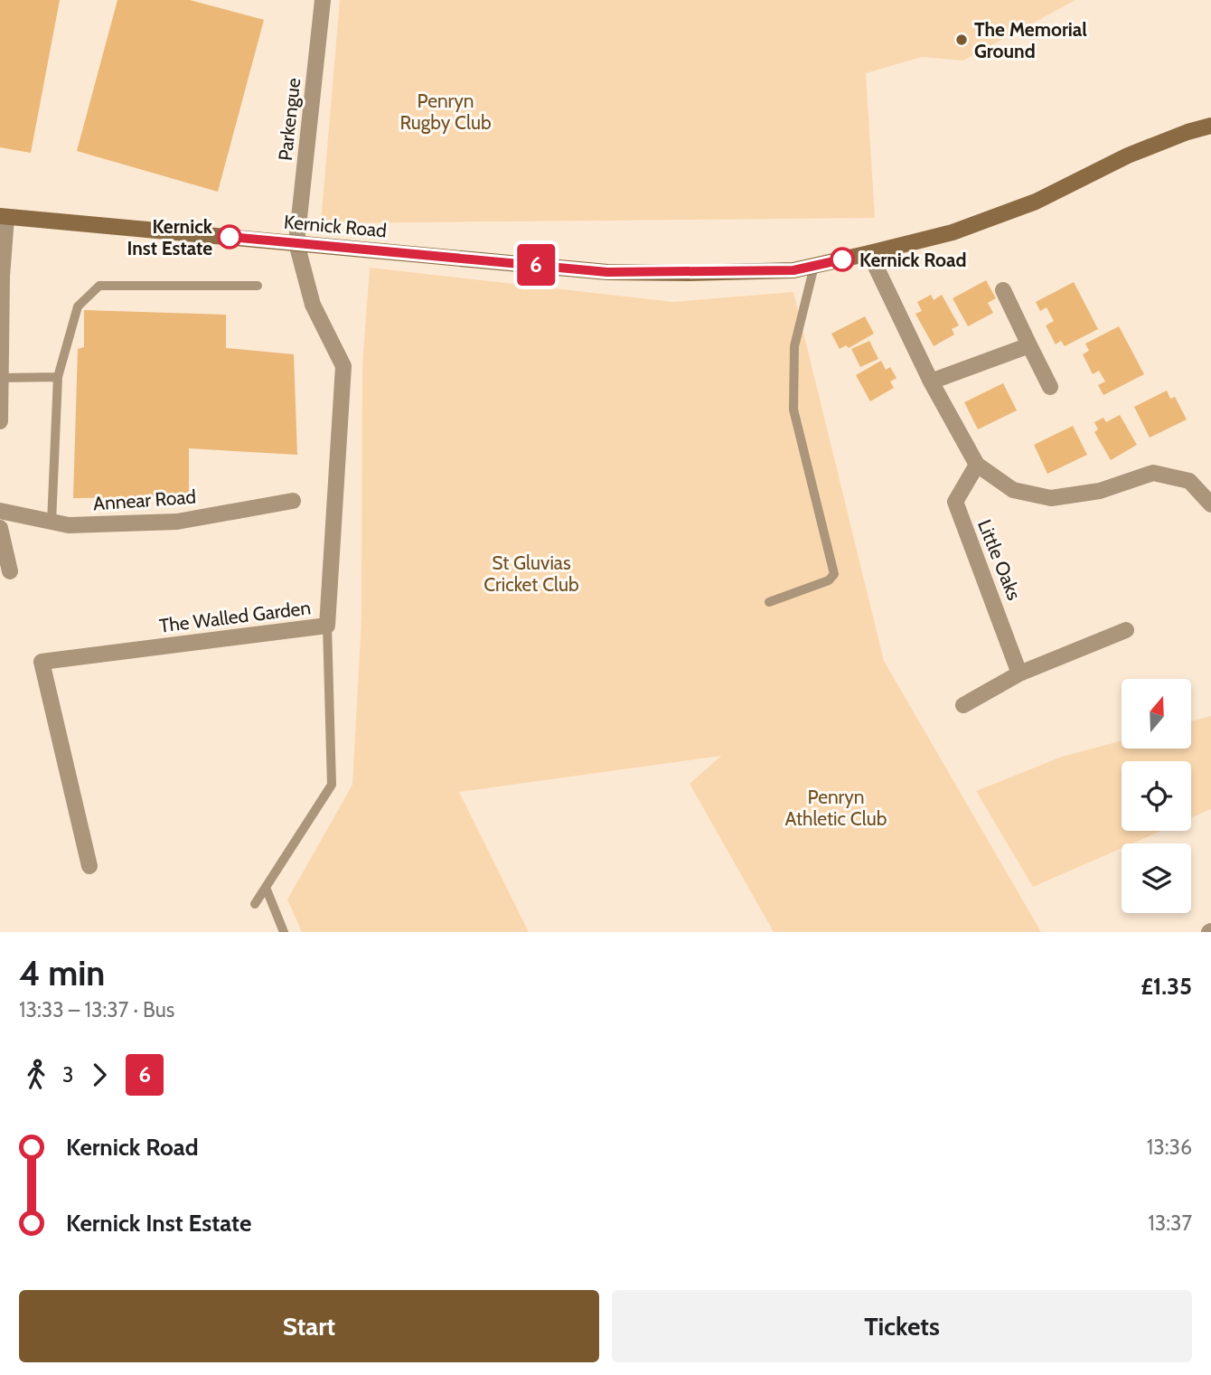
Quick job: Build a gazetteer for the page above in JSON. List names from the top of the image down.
{
  "streets": {
    "street": [
      "Parkengue",
      "Kernick Road",
      "Annear Road",
      "Little Oaks",
      "The Walled Garden"
    ]
  },
  "crossings": [
    ["Parkengue", "Kernick Road"],
    ["Parkengue", "The Walled Garden"],
    ["Kernick Road", "The Walled Garden"]
  ],
  "parks": ["Penryn Rugby Club", "St Gluvias Cricket Club", "Penryn Athletic Club"],
  "places": ["The Memorial Ground", "Kernick Inst Estate", "Kernick Road"],
  "lines": ["bus line 6"],
  "north": "top",
  "page": {
    "on_map": "6",
    "heading": ["4 min", "13:33 – 13:37 · Bus", "£1.35"],
    "legs": ["3", "6"],
    "list": [
      {
        "name": "Kernick Road",
        "value": "13:36"
      },
      {
        "name": "Kernick Inst Estate",
        "value": "13:37"
      }
    ],
    "buttons": ["Start", "Tickets"]
  }
}
